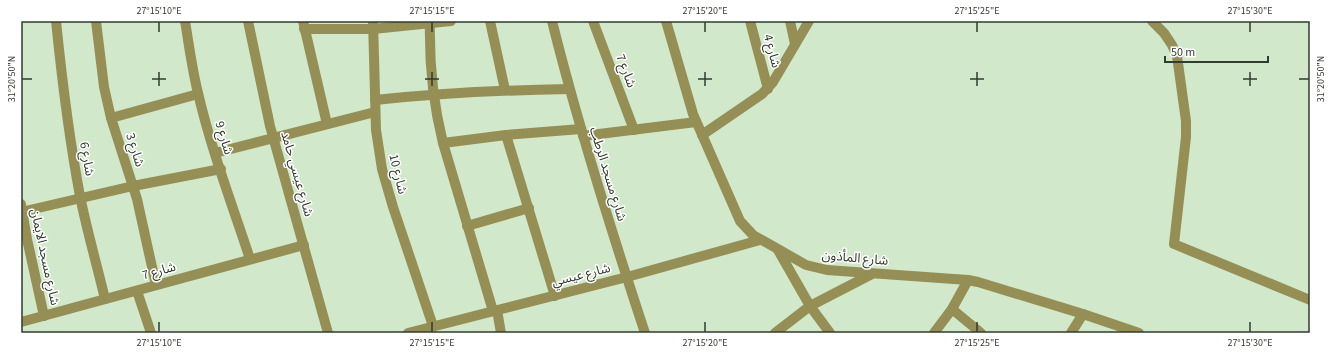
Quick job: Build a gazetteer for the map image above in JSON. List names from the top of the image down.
{
  "streets": {
    "street": [
      "شارع 4",
      "شارع 7",
      "شارع 9",
      "شارع 3",
      "شارع 6",
      "شارع عيسي حامد",
      "شارع 10",
      "شارع مسجد الرطب",
      "شارع مسجد الايمان",
      "شارع المأذون",
      "شارع عيسي"
    ]
  },
  "crossings": [
    ["شارع 7", "شارع 9"],
    ["شارع 7", "شارع 3"],
    ["شارع 7", "شارع 6"],
    ["شارع 7", "شارع عيسي حامد"],
    ["شارع 7", "شارع مسجد الايمان"],
    ["شارع 10", "شارع عيسي"],
    ["شارع مسجد الرطب", "شارع عيسي"],
    ["شارع المأذون", "شارع عيسي"]
  ],
  "scale_bar": "50 m",
  "coordinates": [
    "27°15'10\"E",
    "27°15'15\"E",
    "27°15'20\"E",
    "27°15'25\"E",
    "27°15'30\"E",
    "31°20'50\"N"
  ]
}
